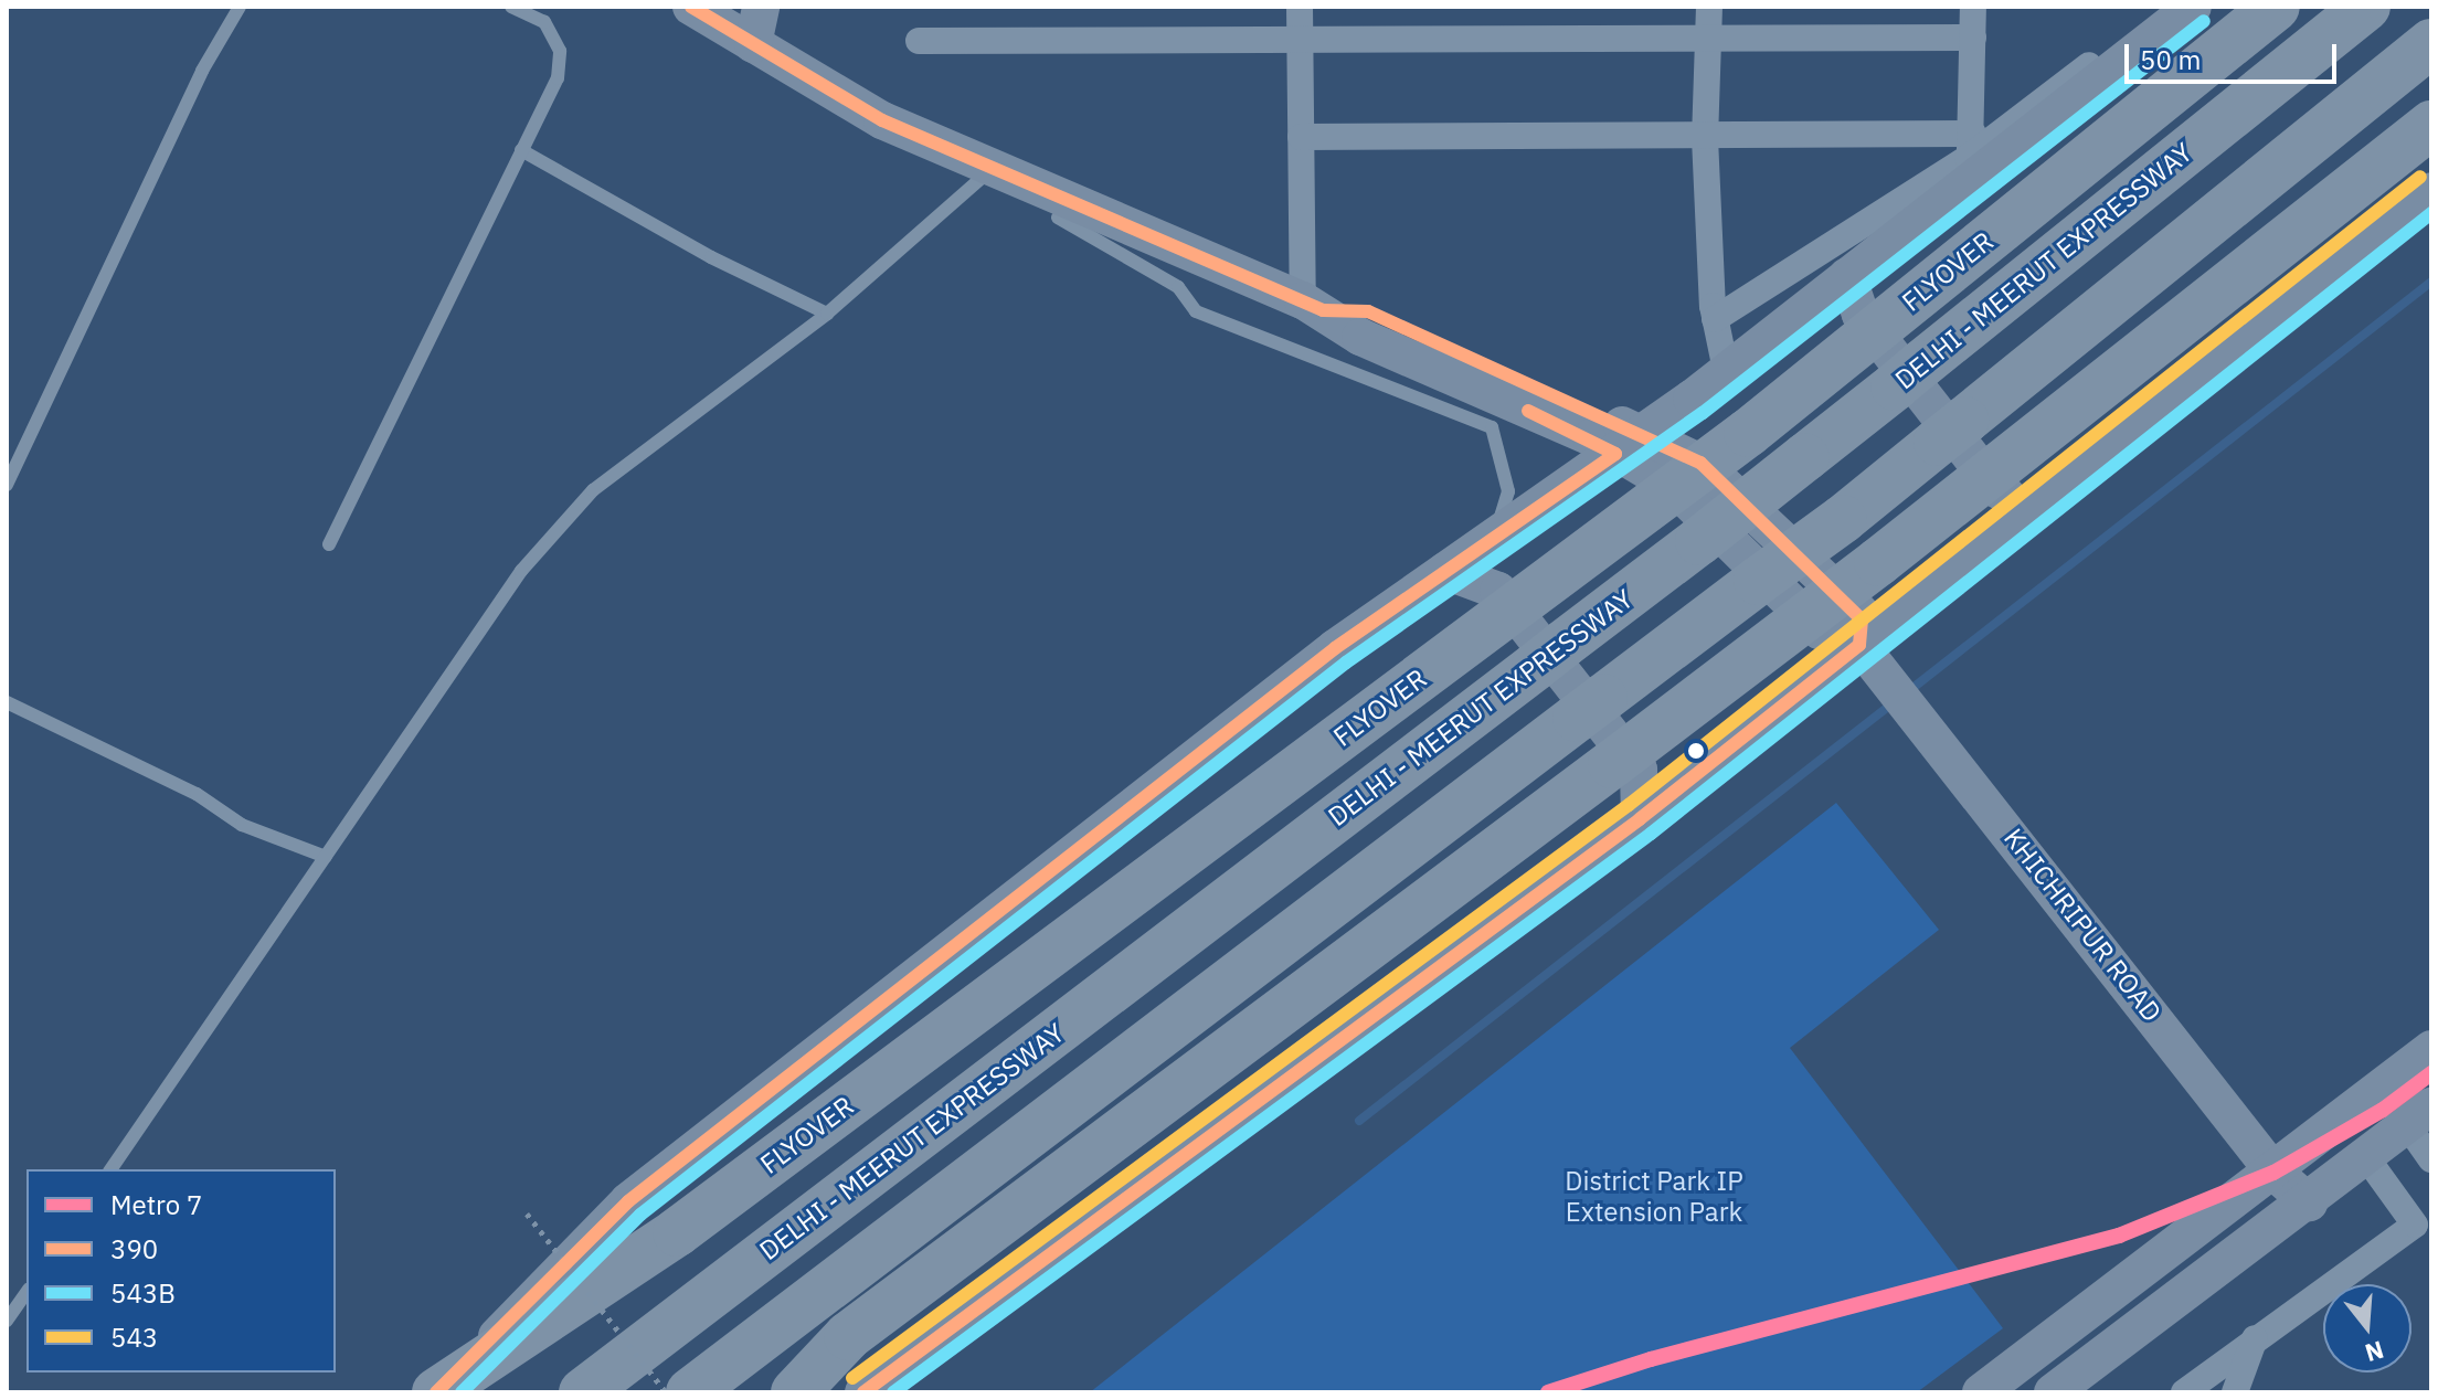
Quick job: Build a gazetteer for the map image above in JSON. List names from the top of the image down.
{
  "streets": {
    "highway": ["DELHI - MEERUT EXPRESSWAY", "FLYOVER"],
    "street": ["KHICHRIPUR ROAD"]
  },
  "parks": ["District Park IP Extension Park"],
  "lines": [
    "transit line 390",
    "transit line 543B",
    "transit line 543",
    "metro line 7"
  ],
  "legend": [
    "Metro 7",
    "390",
    "543B",
    "543"
  ],
  "scale_bar": "50 m",
  "north": "bottom"
}
